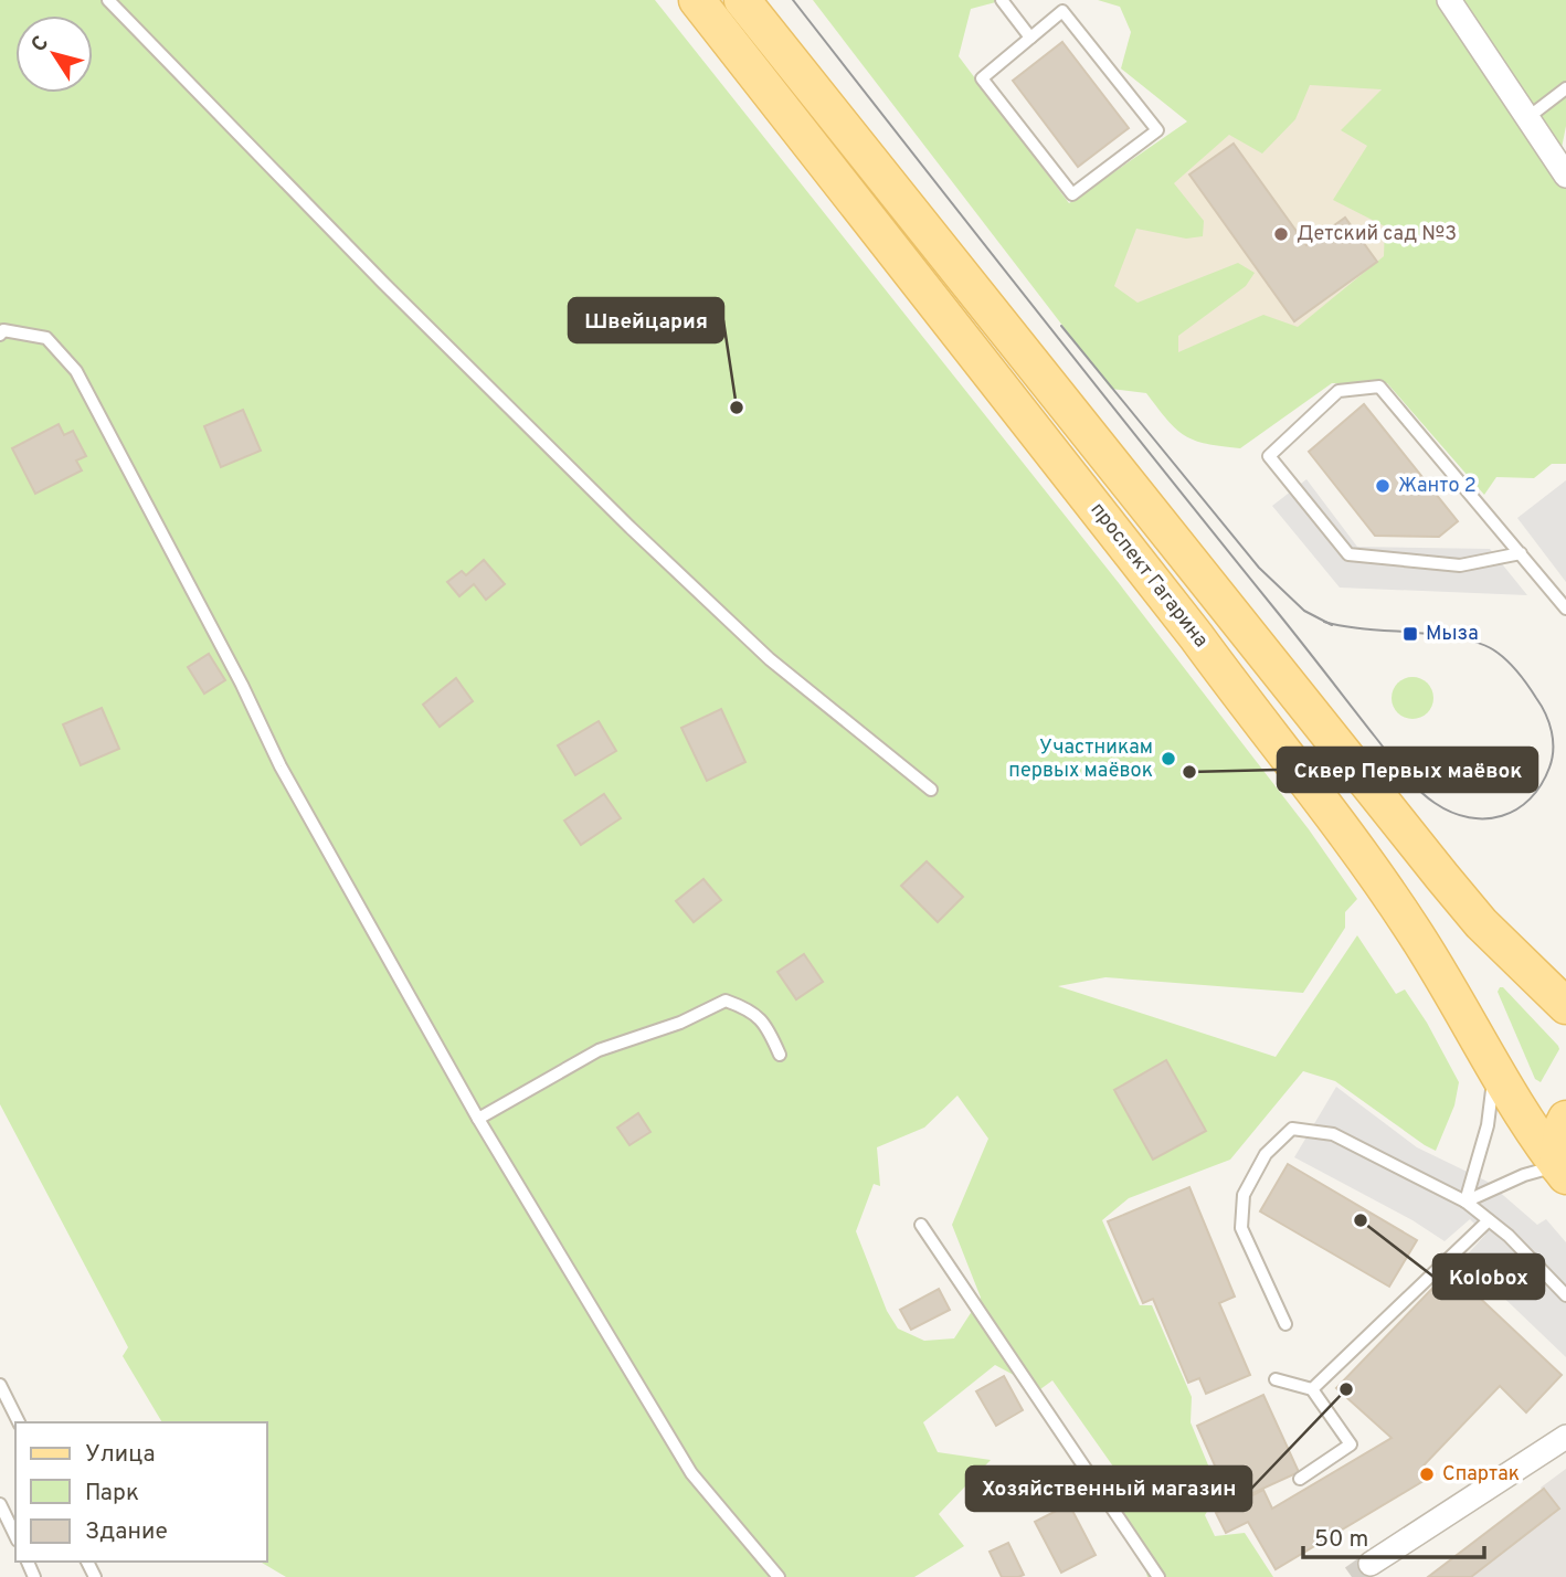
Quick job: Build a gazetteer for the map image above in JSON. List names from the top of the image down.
{
  "streets": {
    "main road": ["проспект Гагарина"]
  },
  "places": {
    "other": [
      "Детский сад №3",
      "Швейцария",
      "Жанто 2",
      "Участникам первых маёвок",
      "Сквер Первых маёвок",
      "Kolobox",
      "Хозяйственный магазин",
      "Спартак"
    ],
    "transit": ["Мыза"]
  },
  "legend": ["Улица", "Парк", "Здание"],
  "scale_bar": "50 m",
  "north": "top left"
}
